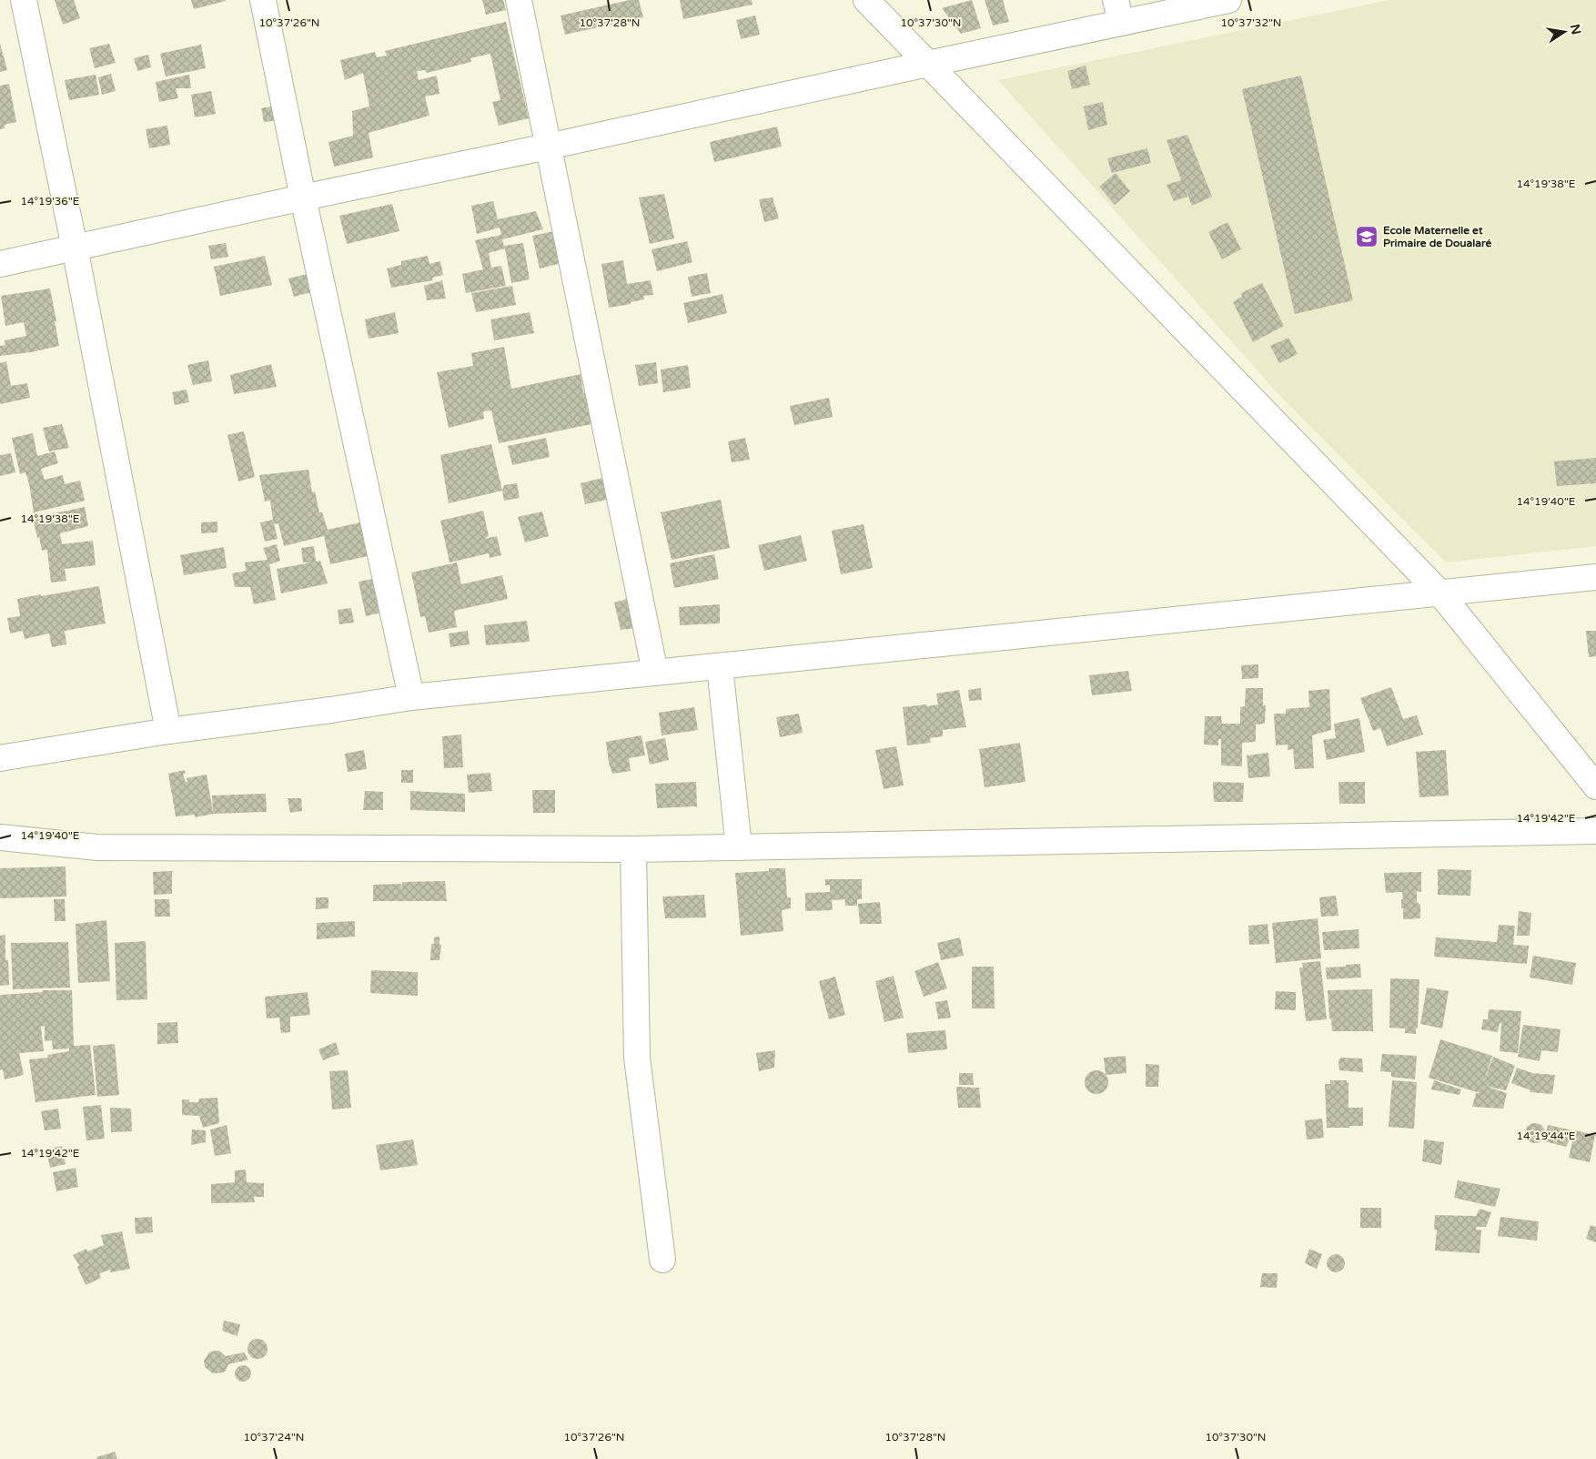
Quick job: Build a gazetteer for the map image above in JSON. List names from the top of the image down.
{
  "places": {
    "school or university": ["Ecole Maternelle et Primaire de Doualaré"]
  },
  "north": "right",
  "coordinates": [
    "10°37'26\"N",
    "10°37'28\"N",
    "10°37'30\"N",
    "10°37'32\"N",
    "14°19'38\"E",
    "14°19'36\"E",
    "14°19'40\"E",
    "14°19'42\"E",
    "14°19'44\"E",
    "10°37'24\"N"
  ]
}
